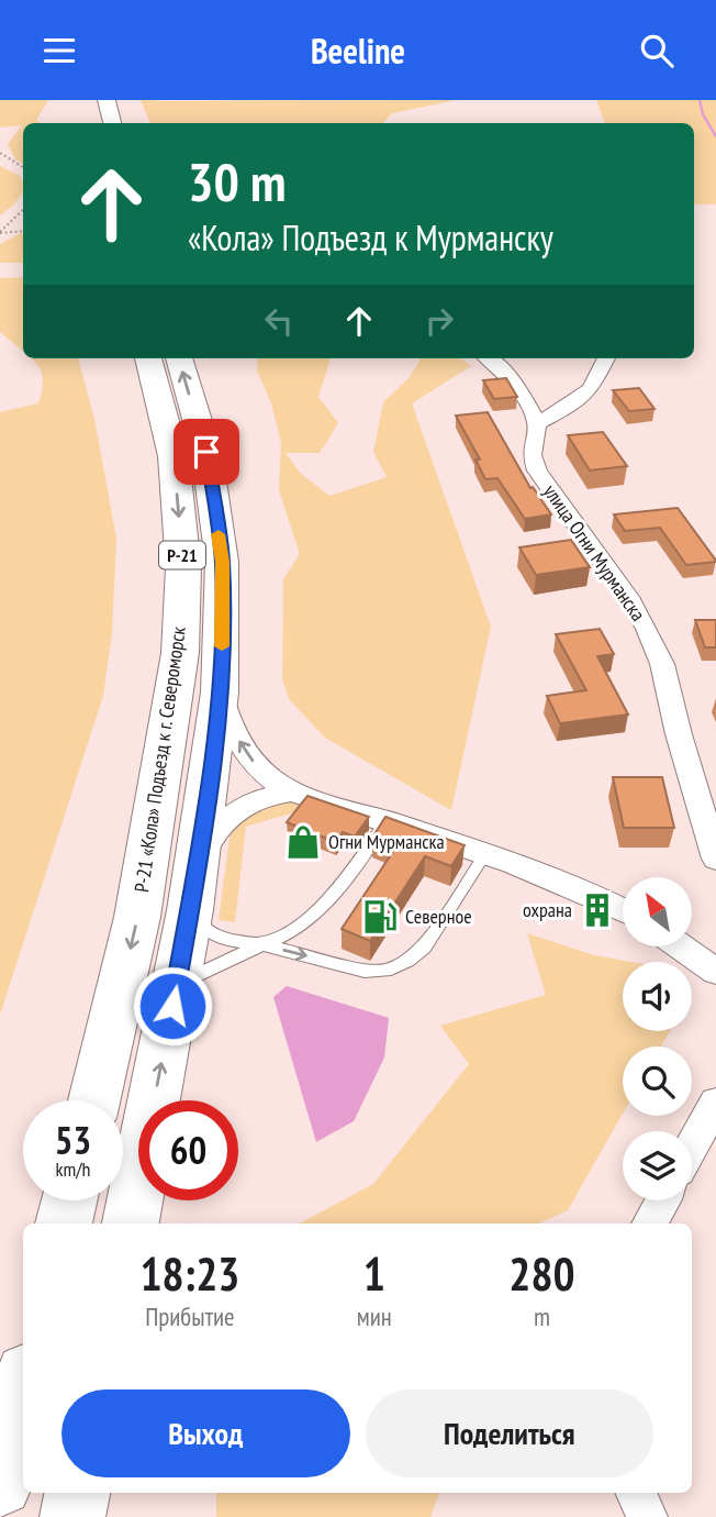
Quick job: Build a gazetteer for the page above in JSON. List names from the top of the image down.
{
  "streets": {
    "main road": ["Р-21", "Р-21 «Кола» Подъезд к г. Североморск"],
    "street": ["улица Огни Мурманска"]
  },
  "places": {
    "shop": ["Огни Мурманска"],
    "building": ["охрана"],
    "fuel station": ["Северное"]
  },
  "north": "top left",
  "page": {
    "header": "Beeline",
    "turn": ["30 m", "«Кола» Подъезд к Мурманску"],
    "speed": "53 km/h",
    "limit": "60",
    "eta": [
      "18:23",
      "Прибытие",
      "1",
      "мин",
      "280",
      "m"
    ],
    "buttons": ["Выход", "Поделиться"]
  }
}
